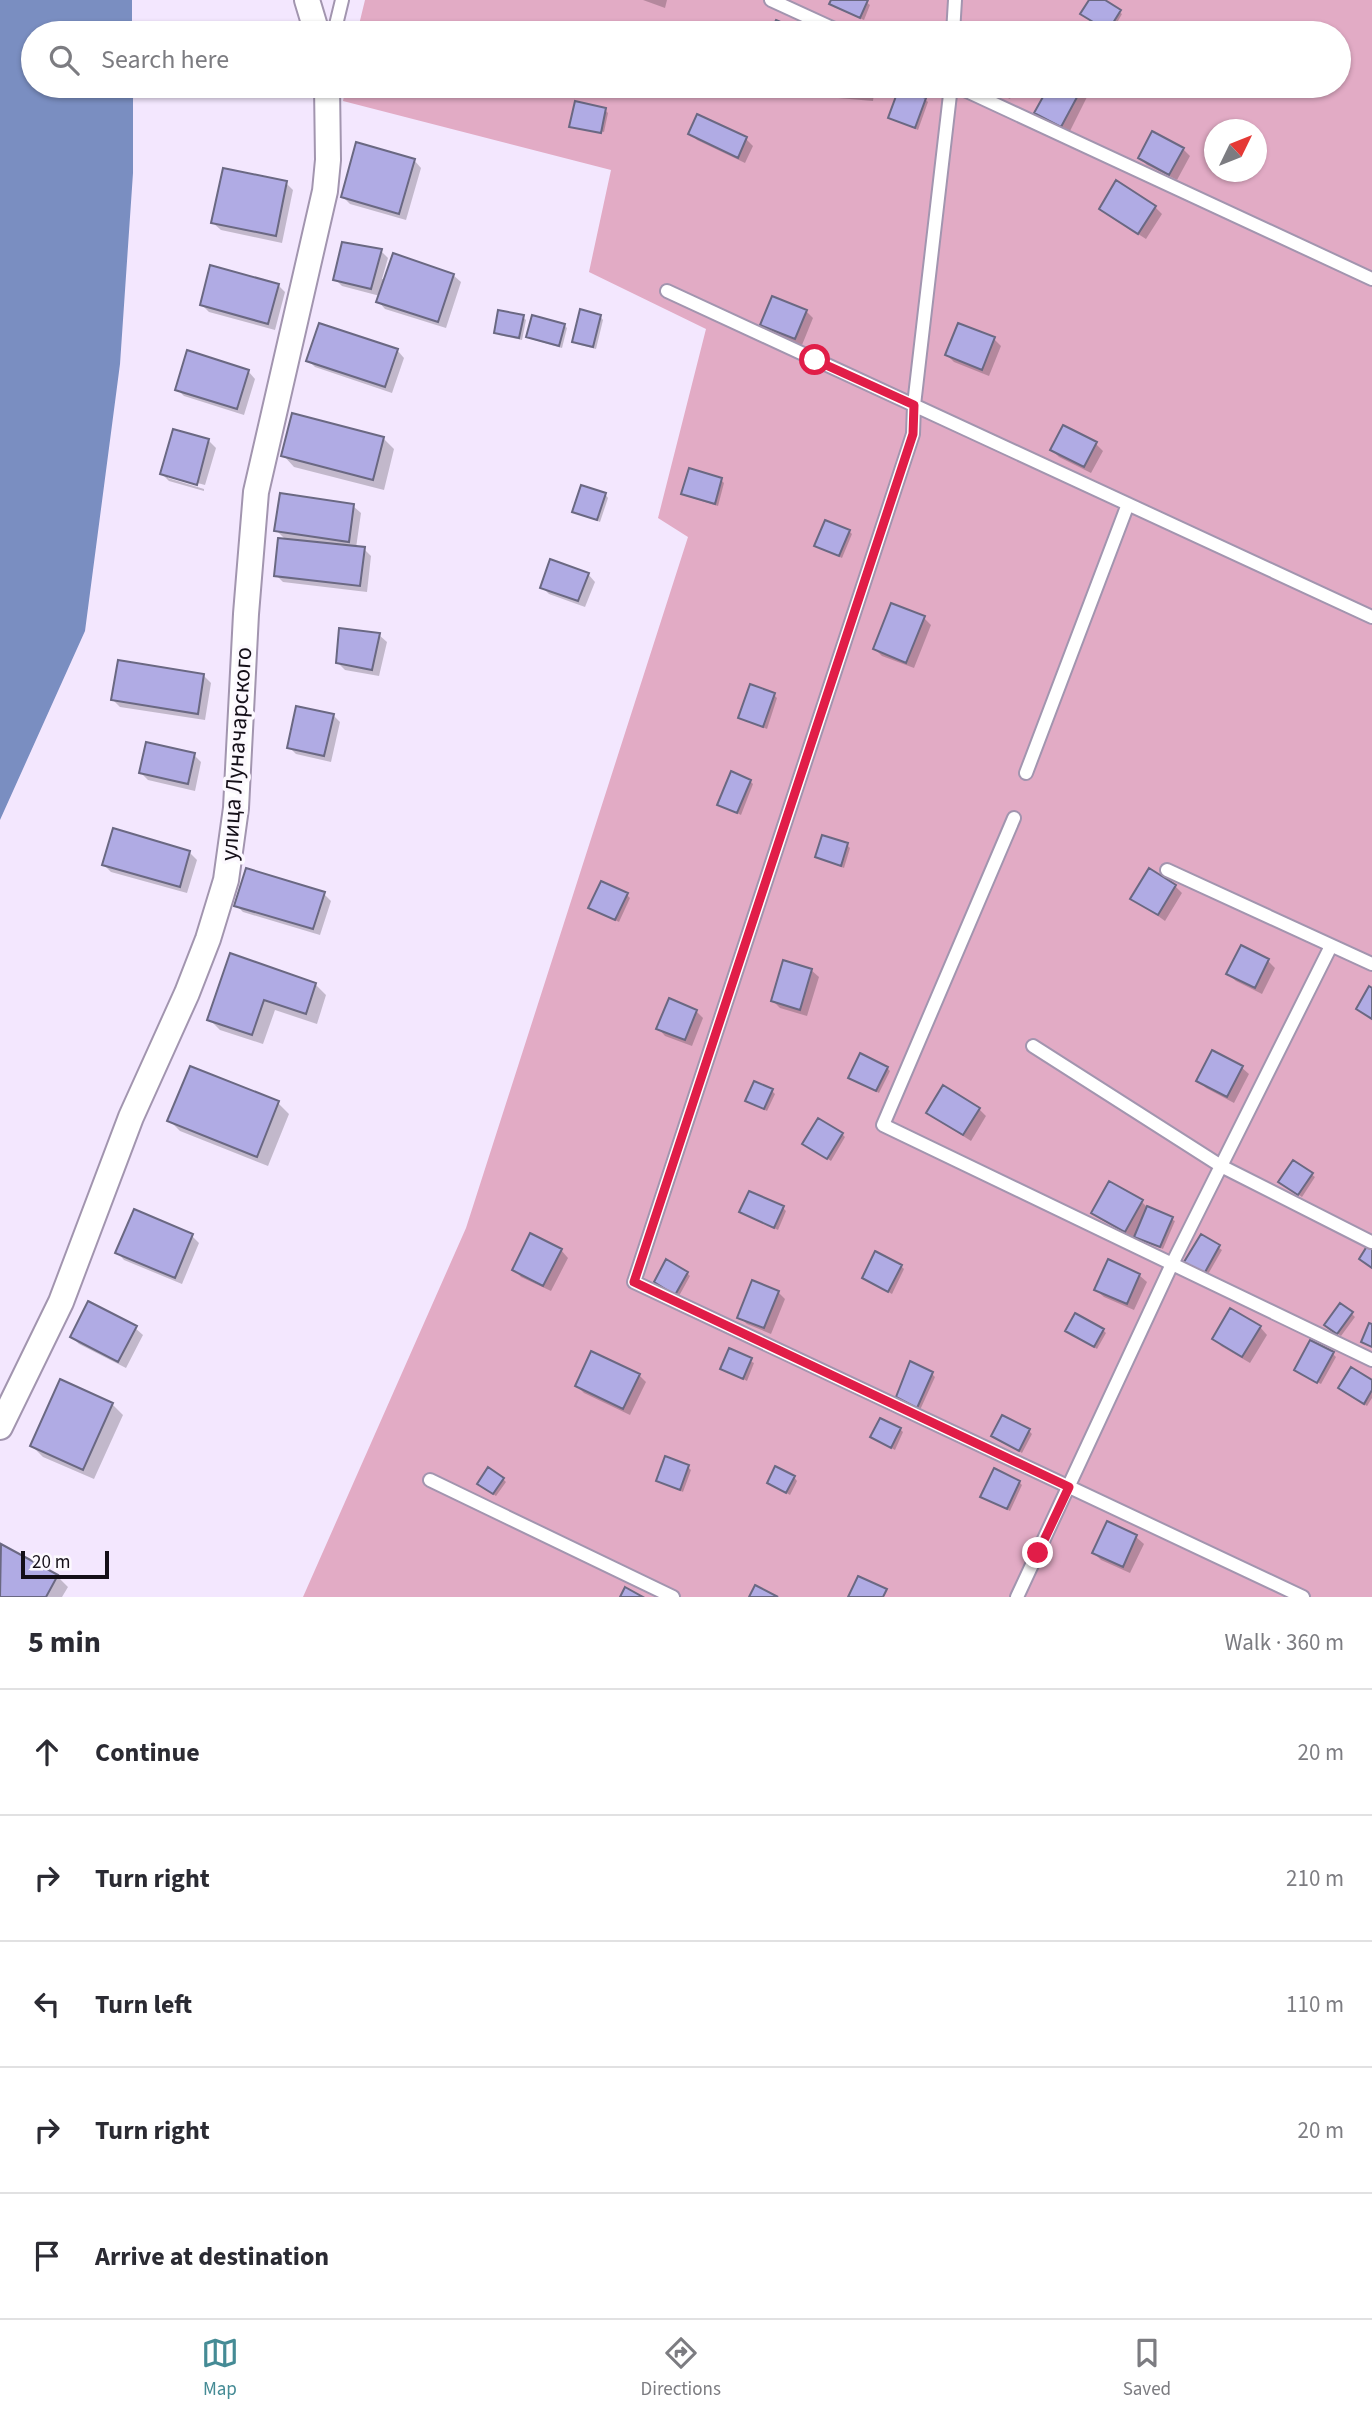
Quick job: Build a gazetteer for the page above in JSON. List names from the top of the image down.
{
  "streets": {
    "street": ["улица Луначарского"]
  },
  "scale_bar": "20 m",
  "north": "top right",
  "page": {
    "search": "Search here",
    "scale": "20 m",
    "heading": ["5 min", "Walk · 360 m"],
    "list": [
      ["Continue", "20 m"],
      ["Turn right", "210 m"],
      ["Turn left", "110 m"],
      ["Turn right", "20 m"],
      "Arrive at destination"
    ],
    "nav": ["Map", "Directions", "Saved"]
  }
}
